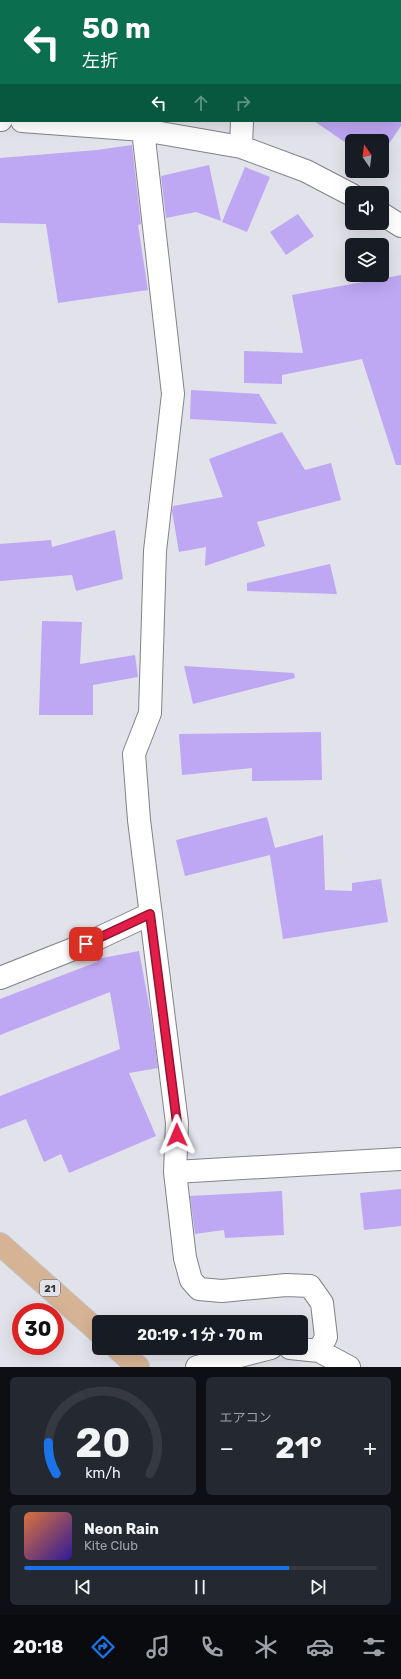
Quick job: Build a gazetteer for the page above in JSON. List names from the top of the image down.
{
  "streets": {
    "main road": ["21"]
  },
  "north": "top",
  "page": {
    "turn": ["50 m", "左折"],
    "limit": "30",
    "trip": "20:19 · 1 分 · 70 m",
    "tile": "エアコン",
    "heat": ["−", "21°", "+"],
    "song": ["Neon Rain", "Kite Club"],
    "tabs": "20:18",
    "gauge": ["20", "km/h"]
  }
}
